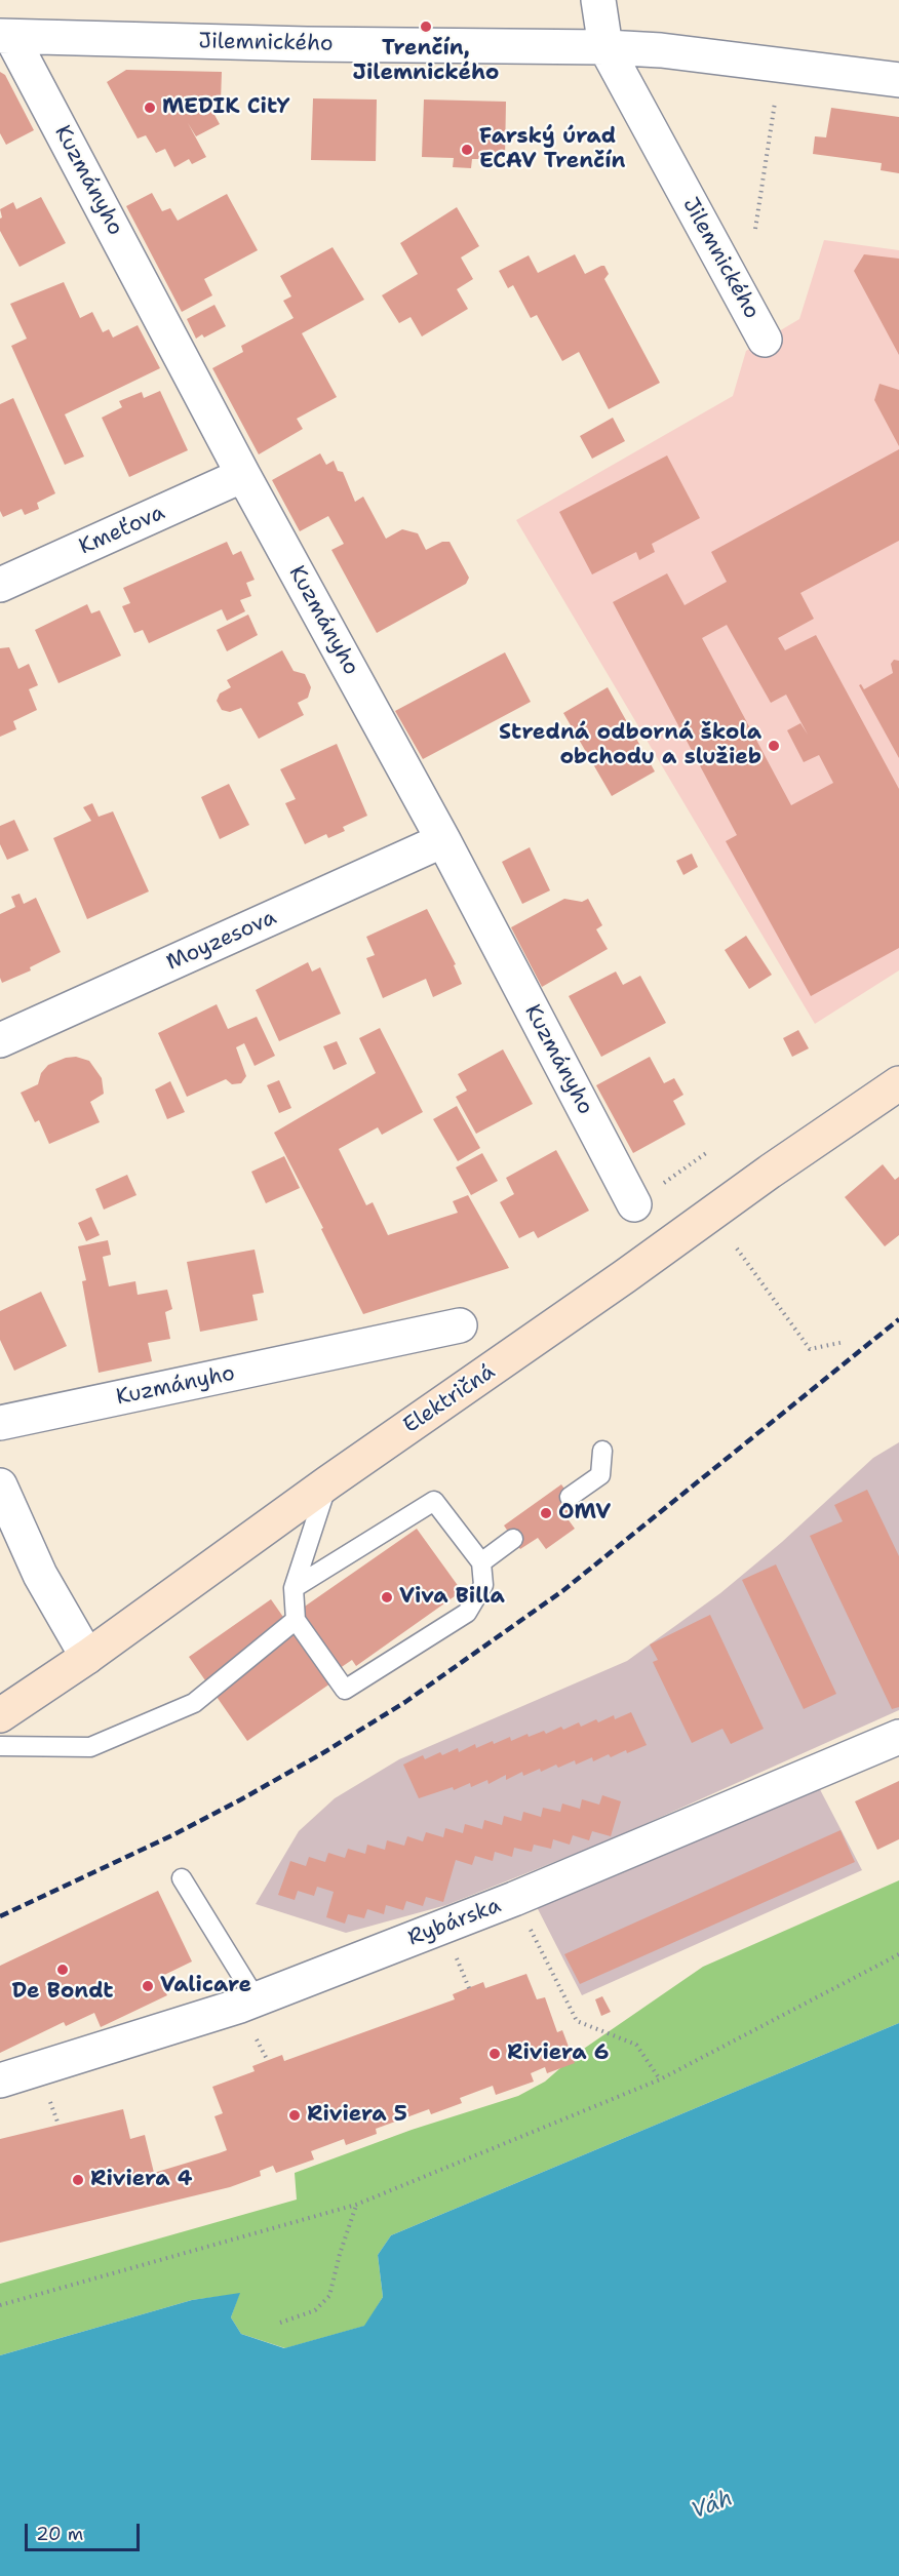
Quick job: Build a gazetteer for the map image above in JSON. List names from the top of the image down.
{
  "streets": {
    "main road": ["Električná"],
    "street": [
      "Jilemnického",
      "Kuzmányho",
      "Kmeťova",
      "Moyzesova",
      "Rybárska"
    ]
  },
  "crossings": [
    ["Jilemnického", "Kuzmányho"],
    ["Kuzmányho", "Kmeťova"],
    ["Kuzmányho", "Moyzesova"]
  ],
  "water": ["Váh"],
  "places": [
    "Trenčín, Jilemnického",
    "MEDIK CitY",
    "Farský úrad ECAV Trenčín",
    "Stredná odborná škola obchodu a služieb",
    "OMV",
    "Viva Billa",
    "De Bondt",
    "Valicare",
    "Riviera 6",
    "Riviera 5",
    "Riviera 4"
  ],
  "scale_bar": "20 m"
}
